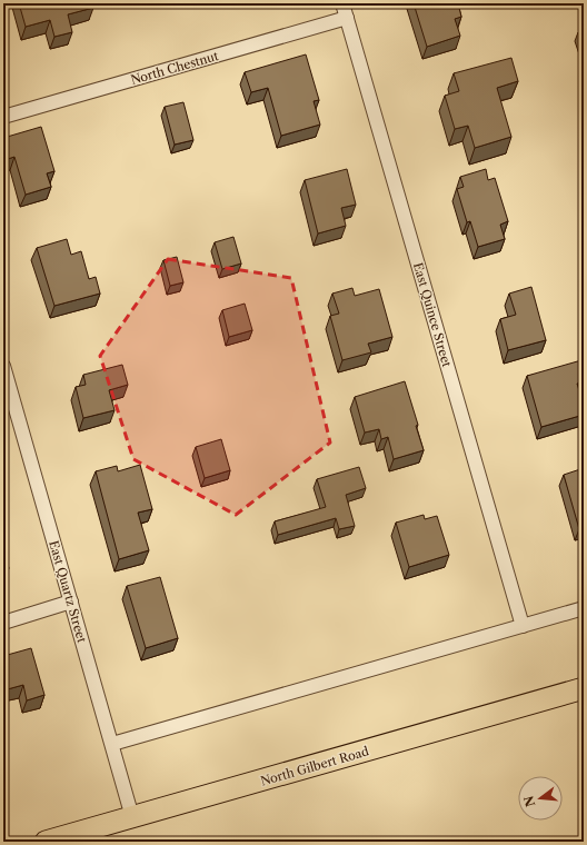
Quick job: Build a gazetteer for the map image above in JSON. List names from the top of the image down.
{
  "streets": {
    "main road": ["North Gilbert Road"],
    "street": ["North Chestnut", "East Quince Street", "East Quartz Street"]
  },
  "crossings": [
    ["North Chestnut", "East Quince Street"],
    ["East Quartz Street", "North Gilbert Road"]
  ],
  "north": "left"
}
